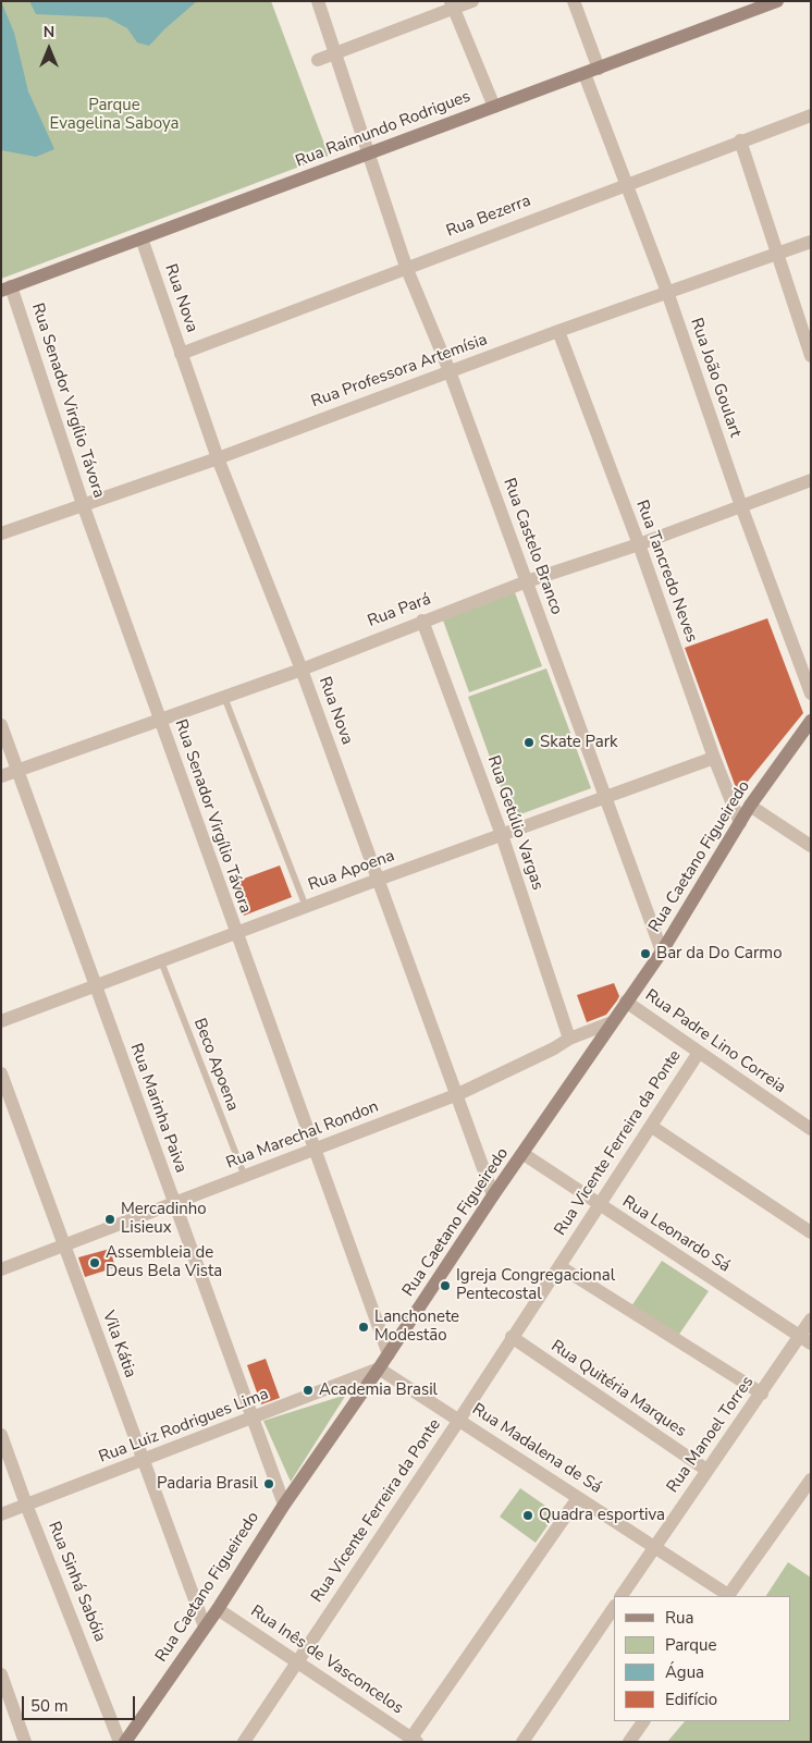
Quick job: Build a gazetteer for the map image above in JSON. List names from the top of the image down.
{
  "streets": {
    "main road": ["Rua Raimundo Rodrigues", "Rua Caetano Figueiredo"],
    "street": [
      "Rua Bezerra",
      "Rua Nova",
      "Rua Professora Artemísia",
      "Rua João Goulart",
      "Rua Senador Virgílio Távora",
      "Rua Castelo Branco",
      "Rua Tancredo Neves",
      "Rua Pará",
      "Rua Getúlio Vargas",
      "Rua Apoena",
      "Rua Padre Lino Correia",
      "Rua Marinha Paiva",
      "Rua Marechal Rondon",
      "Rua Vicente Ferreira da Ponte",
      "Rua Leonardo Sá",
      "Vila Kátia",
      "Rua Quitéria Marques",
      "Rua Luiz Rodrigues Lima",
      "Rua Manoel Torres",
      "Rua Madalena de Sá",
      "Rua Sinhá Sabóia",
      "Rua Inês de Vasconcelos"
    ],
    "lane": ["Beco Apoena"]
  },
  "crossings": [
    ["Rua Raimundo Rodrigues", "Rua Nova"],
    ["Rua Raimundo Rodrigues", "Rua João Goulart"],
    ["Rua Raimundo Rodrigues", "Rua Senador Virgílio Távora"],
    ["Rua Raimundo Rodrigues", "Rua Castelo Branco"],
    ["Rua Bezerra", "Rua Nova"],
    ["Rua Bezerra", "Rua João Goulart"],
    ["Rua Bezerra", "Rua Castelo Branco"],
    ["Rua Nova", "Rua Professora Artemísia"],
    ["Rua Nova", "Rua Pará"],
    ["Rua Nova", "Rua Caetano Figueiredo"],
    ["Rua Nova", "Rua Apoena"],
    ["Rua Nova", "Rua Marechal Rondon"],
    ["Rua Professora Artemísia", "Rua João Goulart"],
    ["Rua Professora Artemísia", "Rua Senador Virgílio Távora"],
    ["Rua Professora Artemísia", "Rua Castelo Branco"],
    ["Rua Professora Artemísia", "Rua Tancredo Neves"],
    ["Rua João Goulart", "Rua Pará"],
    ["Rua Senador Virgílio Távora", "Rua Pará"],
    ["Rua Senador Virgílio Távora", "Rua Caetano Figueiredo"],
    ["Rua Senador Virgílio Távora", "Rua Apoena"],
    ["Rua Senador Virgílio Távora", "Rua Marechal Rondon"],
    ["Rua Castelo Branco", "Rua Pará"],
    ["Rua Castelo Branco", "Rua Caetano Figueiredo"],
    ["Rua Castelo Branco", "Rua Apoena"],
    ["Rua Tancredo Neves", "Rua Pará"],
    ["Rua Tancredo Neves", "Rua Caetano Figueiredo"],
    ["Rua Tancredo Neves", "Rua Apoena"],
    ["Rua Pará", "Rua Getúlio Vargas"],
    ["Rua Pará", "Rua Marinha Paiva"],
    ["Rua Getúlio Vargas", "Rua Apoena"],
    ["Rua Getúlio Vargas", "Rua Marechal Rondon"],
    ["Rua Caetano Figueiredo", "Rua Padre Lino Correia"],
    ["Rua Caetano Figueiredo", "Rua Marinha Paiva"],
    ["Rua Caetano Figueiredo", "Rua Marechal Rondon"],
    ["Rua Caetano Figueiredo", "Rua Leonardo Sá"],
    ["Rua Caetano Figueiredo", "Vila Kátia"],
    ["Rua Caetano Figueiredo", "Rua Luiz Rodrigues Lima"],
    ["Rua Caetano Figueiredo", "Rua Madalena de Sá"],
    ["Rua Caetano Figueiredo", "Rua Inês de Vasconcelos"],
    ["Rua Apoena", "Beco Apoena"],
    ["Rua Apoena", "Rua Marinha Paiva"],
    ["Rua Padre Lino Correia", "Rua Vicente Ferreira da Ponte"],
    ["Beco Apoena", "Rua Marechal Rondon"],
    ["Rua Marinha Paiva", "Rua Marechal Rondon"],
    ["Rua Marinha Paiva", "Rua Luiz Rodrigues Lima"],
    ["Rua Marechal Rondon", "Vila Kátia"],
    ["Rua Vicente Ferreira da Ponte", "Rua Leonardo Sá"],
    ["Rua Vicente Ferreira da Ponte", "Rua Quitéria Marques"],
    ["Rua Vicente Ferreira da Ponte", "Rua Madalena de Sá"],
    ["Rua Vicente Ferreira da Ponte", "Rua Inês de Vasconcelos"],
    ["Rua Leonardo Sá", "Rua Manoel Torres"],
    ["Vila Kátia", "Rua Luiz Rodrigues Lima"],
    ["Rua Quitéria Marques", "Rua Manoel Torres"],
    ["Rua Luiz Rodrigues Lima", "Rua Madalena de Sá"],
    ["Rua Luiz Rodrigues Lima", "Rua Sinhá Sabóia"],
    ["Rua Manoel Torres", "Rua Madalena de Sá"]
  ],
  "parks": ["Parque Evagelina Saboya"],
  "places": [
    "Skate Park",
    "Bar da Do Carmo",
    "Mercadinho Lisieux",
    "Assembleia de Deus Bela Vista",
    "Igreja Congregacional Pentecostal",
    "Lanchonete Modestão",
    "Academia Brasil",
    "Padaria Brasil",
    "Quadra esportiva"
  ],
  "legend": [
    "Rua",
    "Parque",
    "Água",
    "Edifício"
  ],
  "scale_bar": "50 m",
  "north": "top"
}
